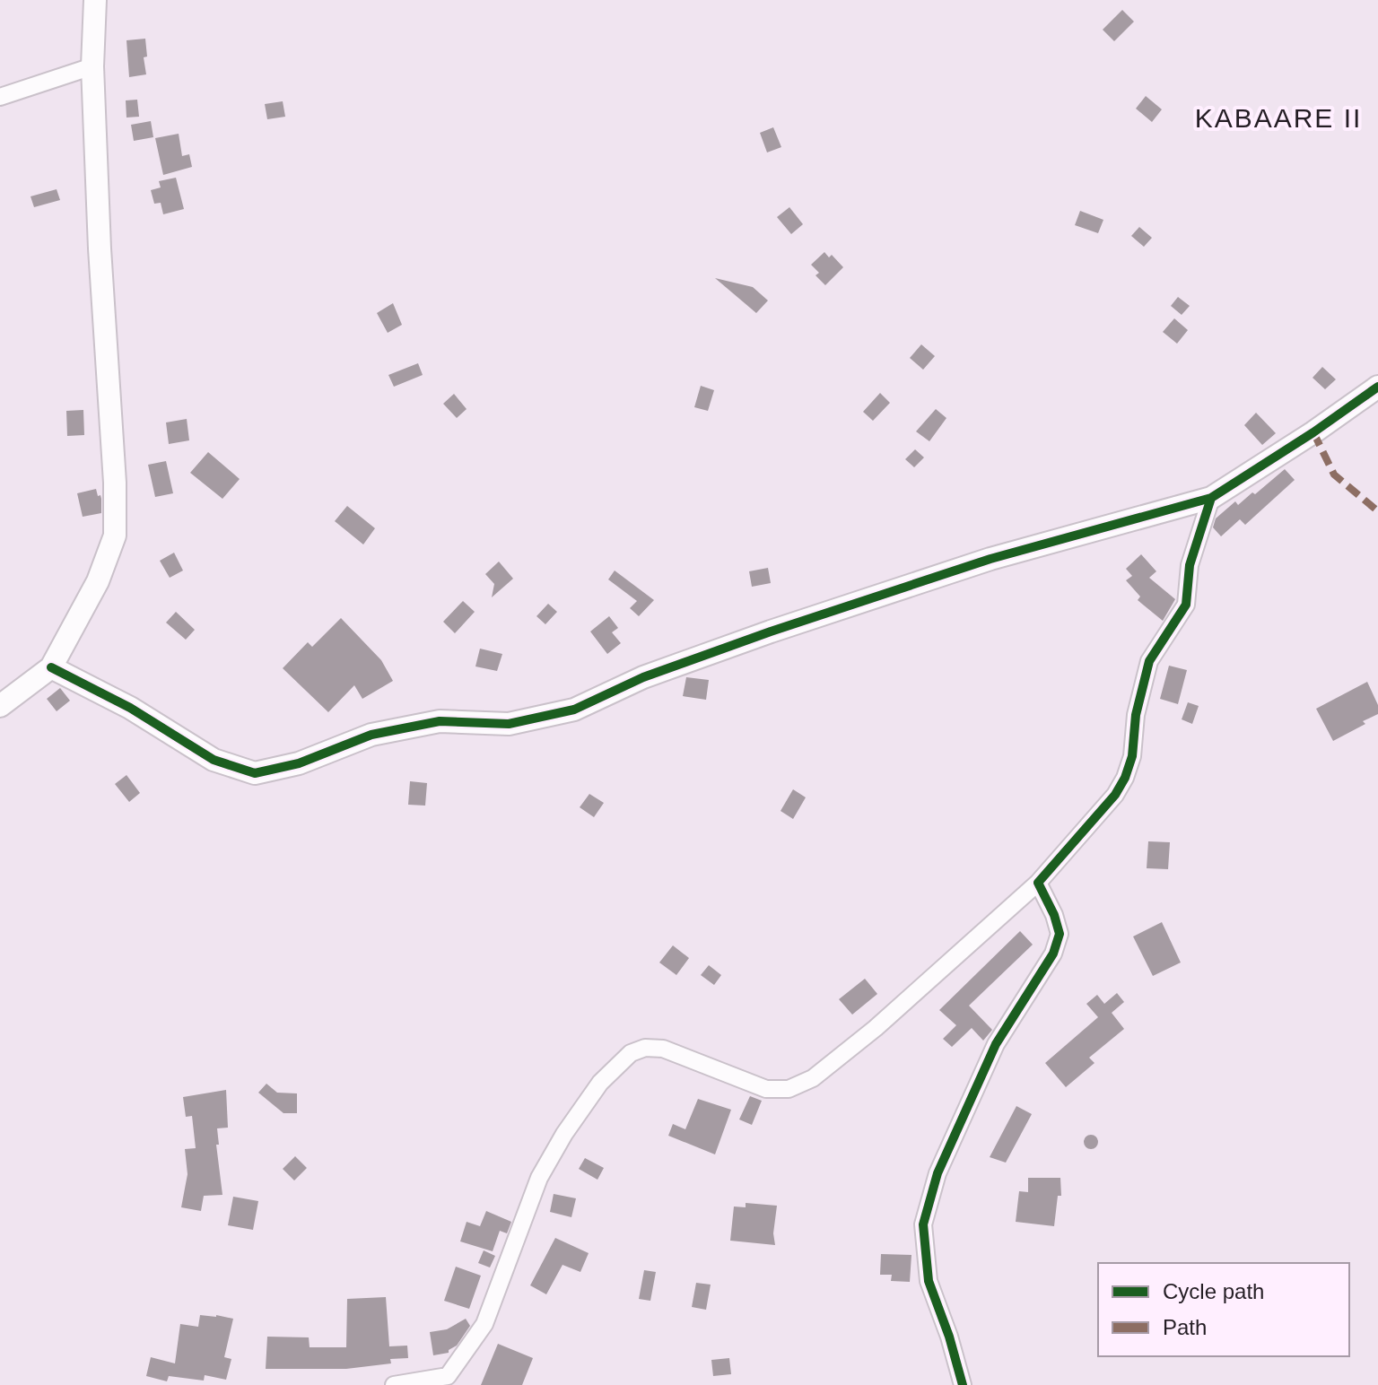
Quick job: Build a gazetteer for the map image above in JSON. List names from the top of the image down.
{
  "districts": ["KABAARE II"],
  "legend": ["Cycle path", "Path"]
}
